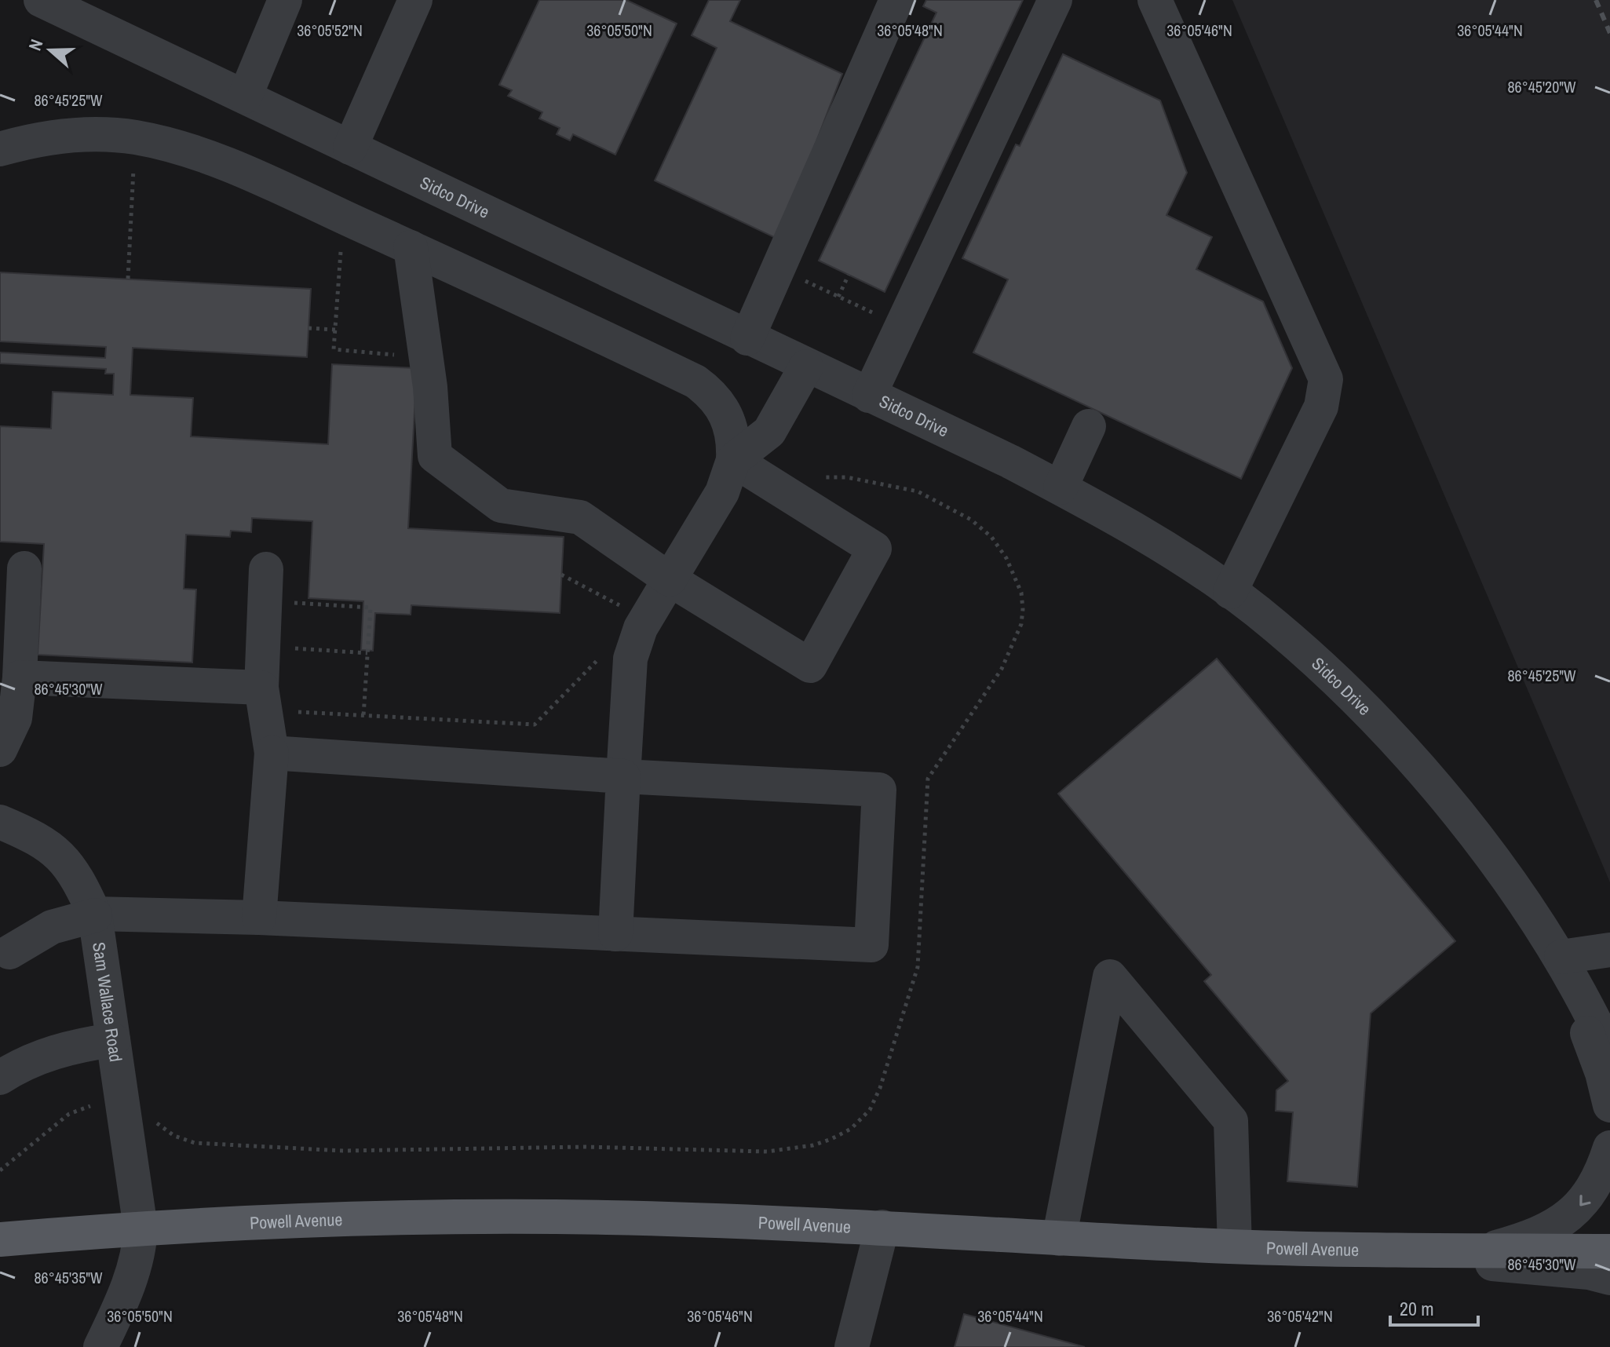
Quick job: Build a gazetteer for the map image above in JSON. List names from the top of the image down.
{
  "streets": {
    "main road": ["Powell Avenue"],
    "street": ["Sidco Drive", "Sam Wallace Road"]
  },
  "crossings": [
    ["Sam Wallace Road", "Powell Avenue"]
  ],
  "scale_bar": "20 m",
  "north": "left",
  "coordinates": [
    "36°05'52\"N",
    "36°05'50\"N",
    "36°05'48\"N",
    "36°05'46\"N",
    "36°05'44\"N",
    "86°45'20\"W",
    "86°45'25\"W",
    "86°45'30\"W",
    "86°45'35\"W",
    "36°05'42\"N"
  ]
}
